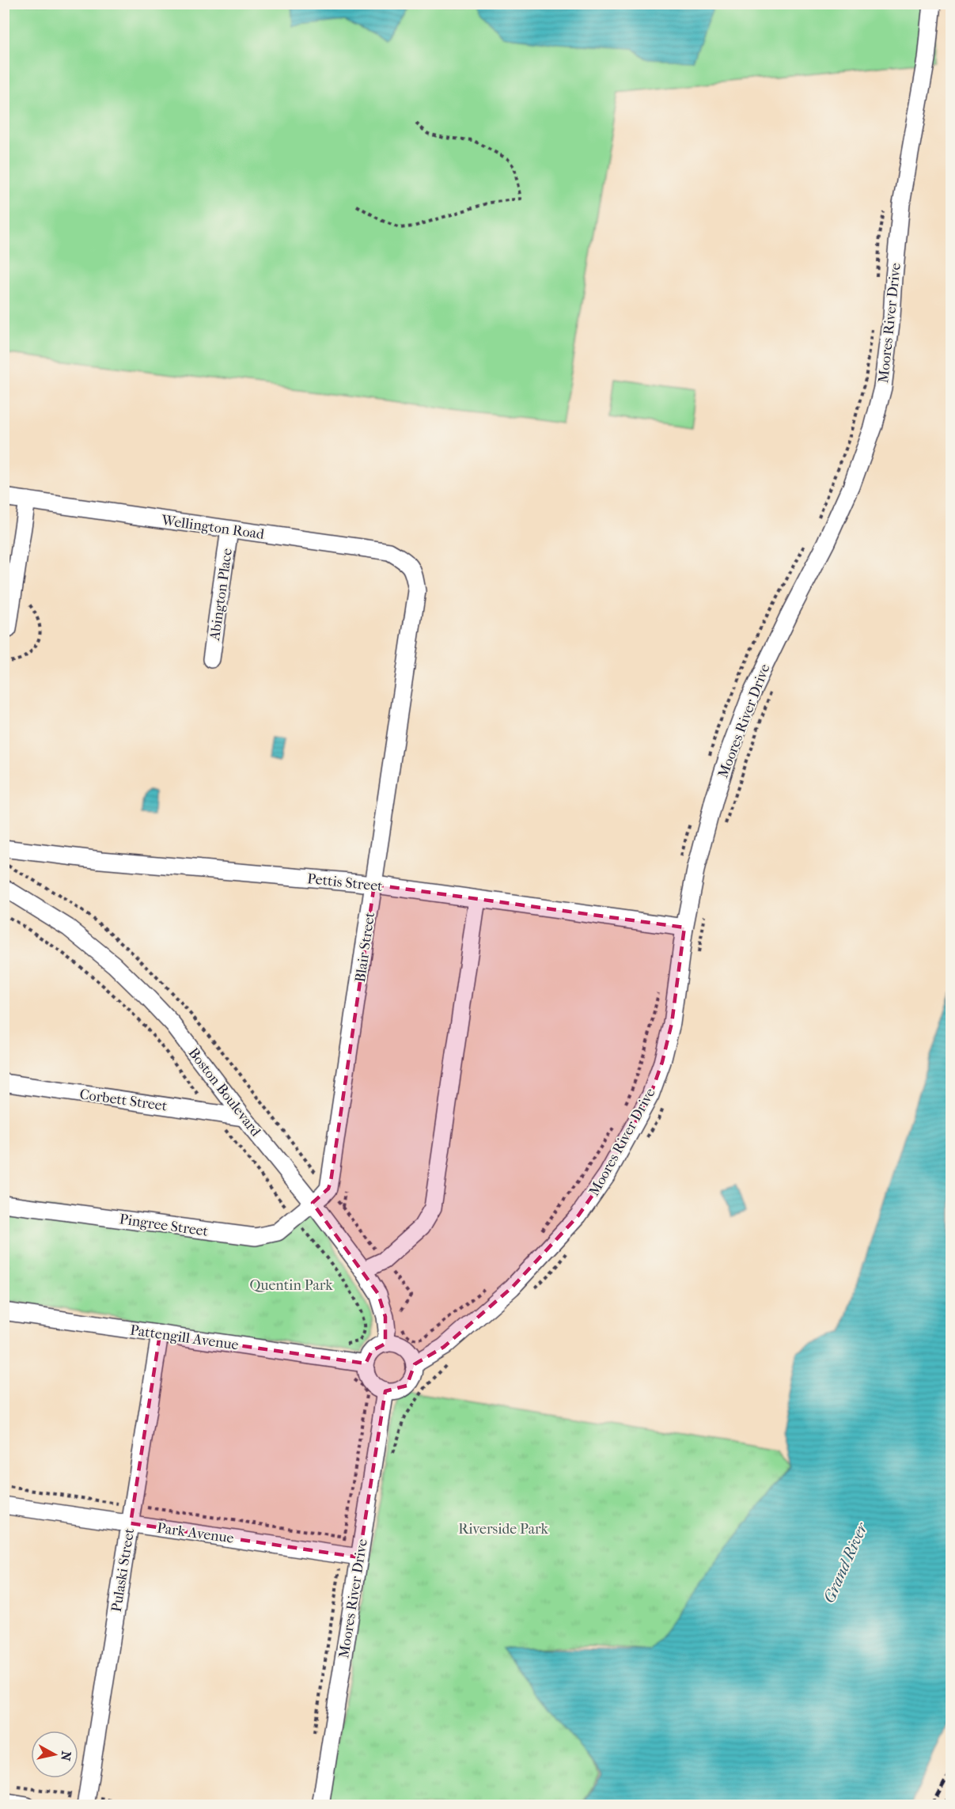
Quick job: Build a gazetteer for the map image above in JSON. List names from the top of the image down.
{
  "streets": {
    "street": [
      "Moores River Drive",
      "Wellington Road",
      "Abington Place",
      "Pettis Street",
      "Blair Street",
      "Boston Boulevard",
      "Corbett Street",
      "Pingree Street",
      "Pattengill Avenue",
      "Park Avenue",
      "Pulaski Street"
    ]
  },
  "crossings": [
    ["Moores River Drive", "Pettis Street"],
    ["Moores River Drive", "Boston Boulevard"],
    ["Moores River Drive", "Pattengill Avenue"],
    ["Moores River Drive", "Park Avenue"],
    ["Wellington Road", "Abington Place"],
    ["Wellington Road", "Blair Street"],
    ["Pettis Street", "Blair Street"],
    ["Blair Street", "Boston Boulevard"],
    ["Blair Street", "Pingree Street"],
    ["Boston Boulevard", "Corbett Street"],
    ["Boston Boulevard", "Pingree Street"],
    ["Boston Boulevard", "Pattengill Avenue"],
    ["Pattengill Avenue", "Pulaski Street"],
    ["Park Avenue", "Pulaski Street"]
  ],
  "water": ["Grand River"],
  "parks": ["Quentin Park", "Riverside Park"],
  "north": "right"
}
